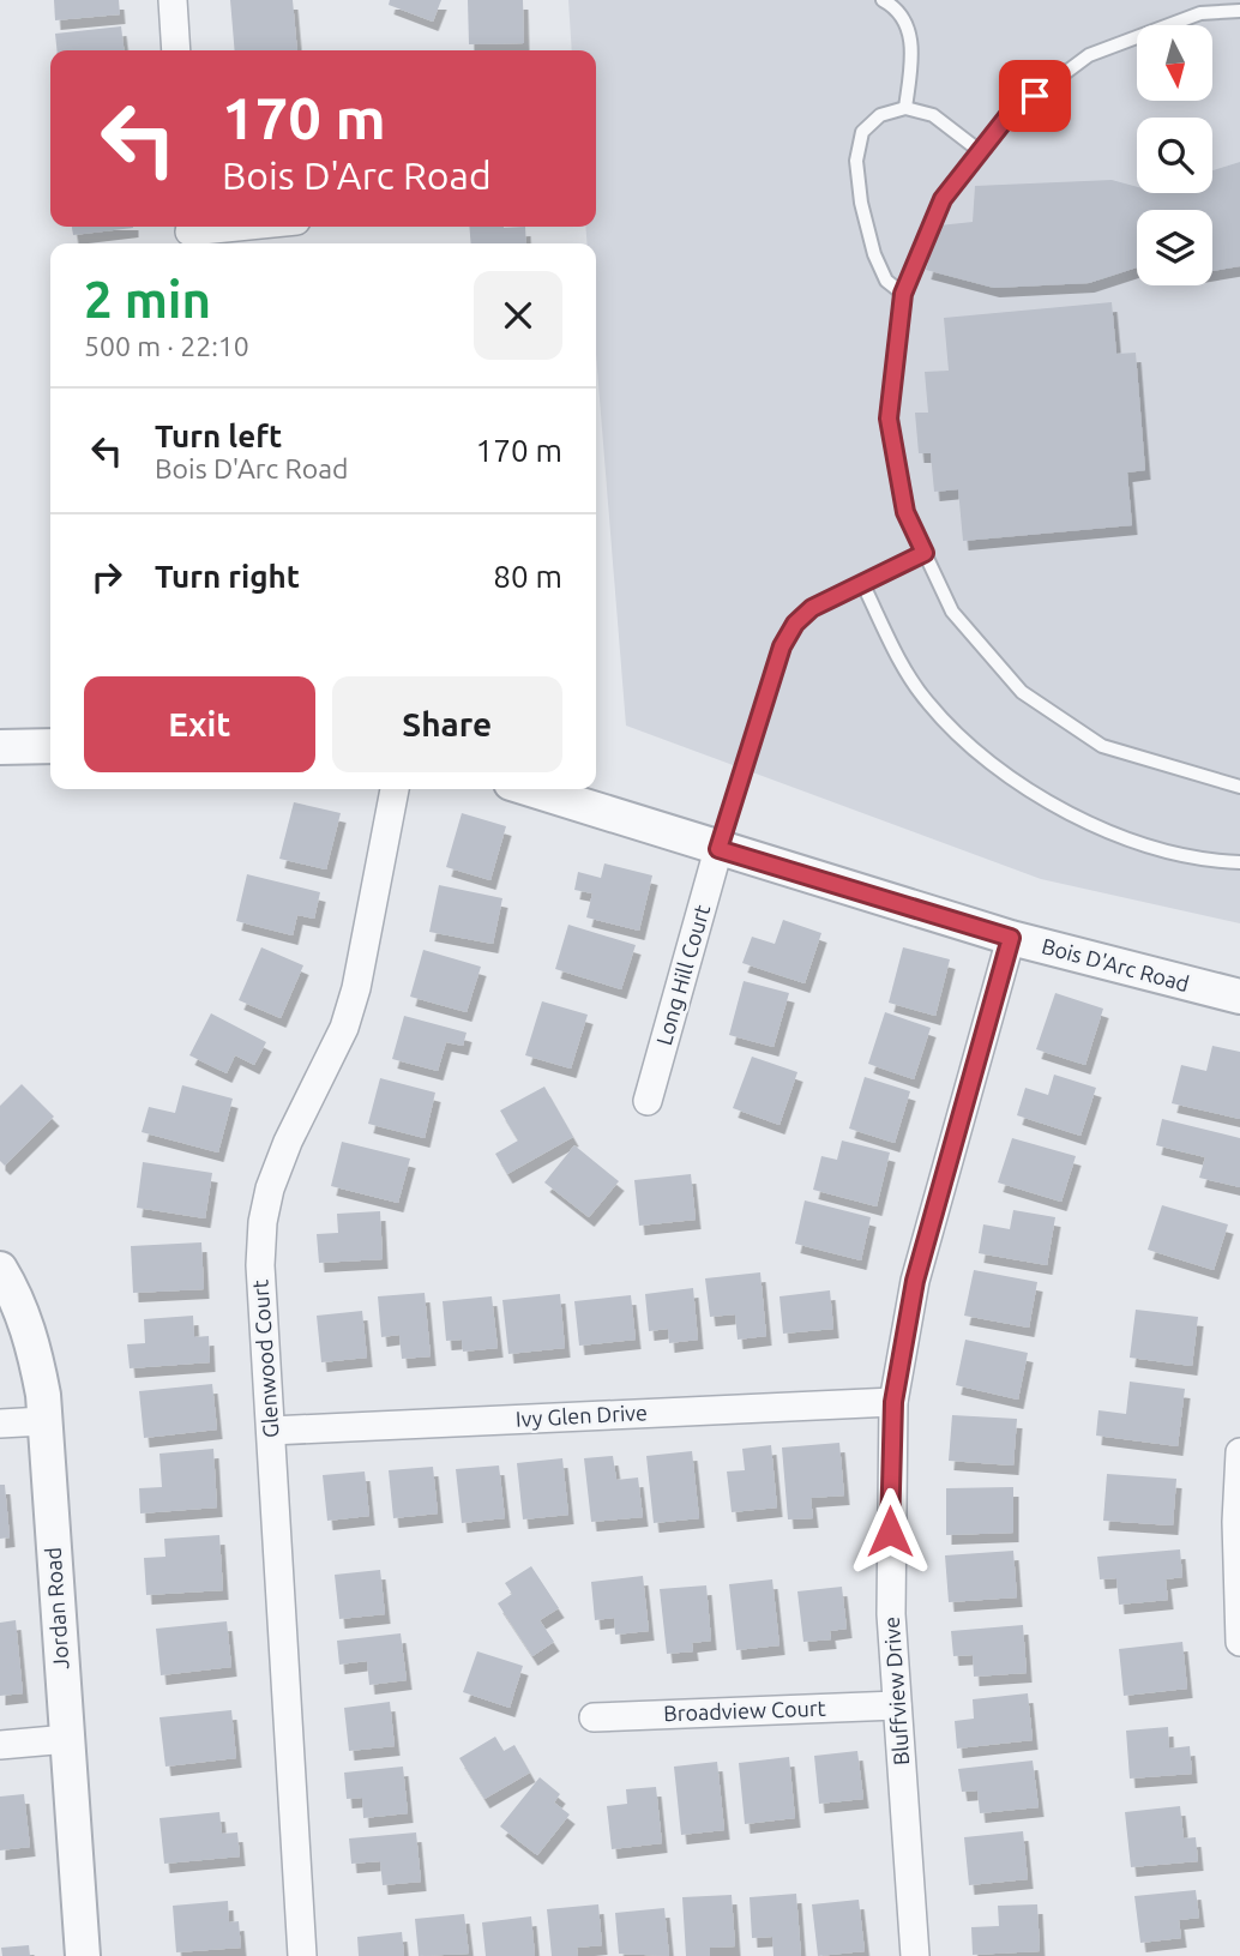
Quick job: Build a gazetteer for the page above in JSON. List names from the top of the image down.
{
  "streets": {
    "street": [
      "Bois D'Arc Road",
      "Long Hill Court",
      "Glenwood Court",
      "Ivy Glen Drive",
      "Jordan Road",
      "Bluffview Drive",
      "Broadview Court"
    ]
  },
  "crossings": [
    ["Bois D'Arc Road", "Long Hill Court"],
    ["Bois D'Arc Road", "Bluffview Drive"],
    ["Glenwood Court", "Ivy Glen Drive"],
    ["Ivy Glen Drive", "Bluffview Drive"],
    ["Bluffview Drive", "Broadview Court"]
  ],
  "north": "bottom",
  "page": {
    "turn": ["170 m", "Bois D'Arc Road"],
    "heading": ["2 min", "500 m · 22:10"],
    "list": [
      {
        "name": "Turn left",
        "note": "Bois D'Arc Road",
        "value": "170 m"
      },
      {
        "name": "Turn right",
        "value": "80 m"
      }
    ],
    "buttons": ["Exit", "Share"]
  }
}
